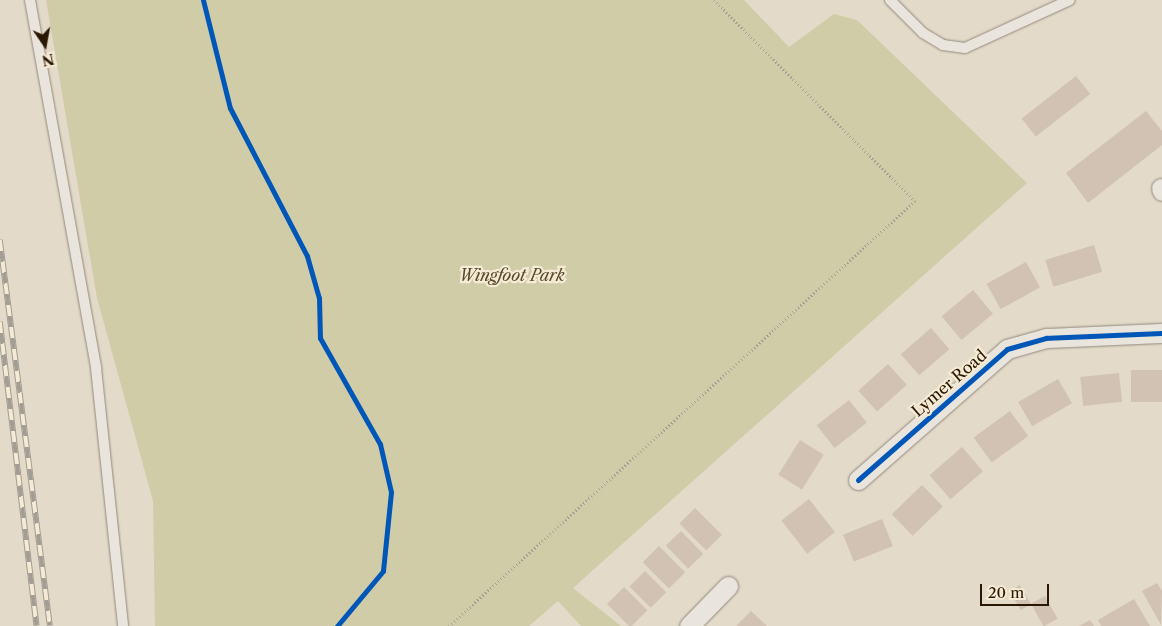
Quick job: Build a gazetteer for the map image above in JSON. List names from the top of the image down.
{
  "streets": {
    "street": ["Lymer Road"]
  },
  "parks": ["Wingfoot Park"],
  "scale_bar": "20 m",
  "north": "bottom"
}
